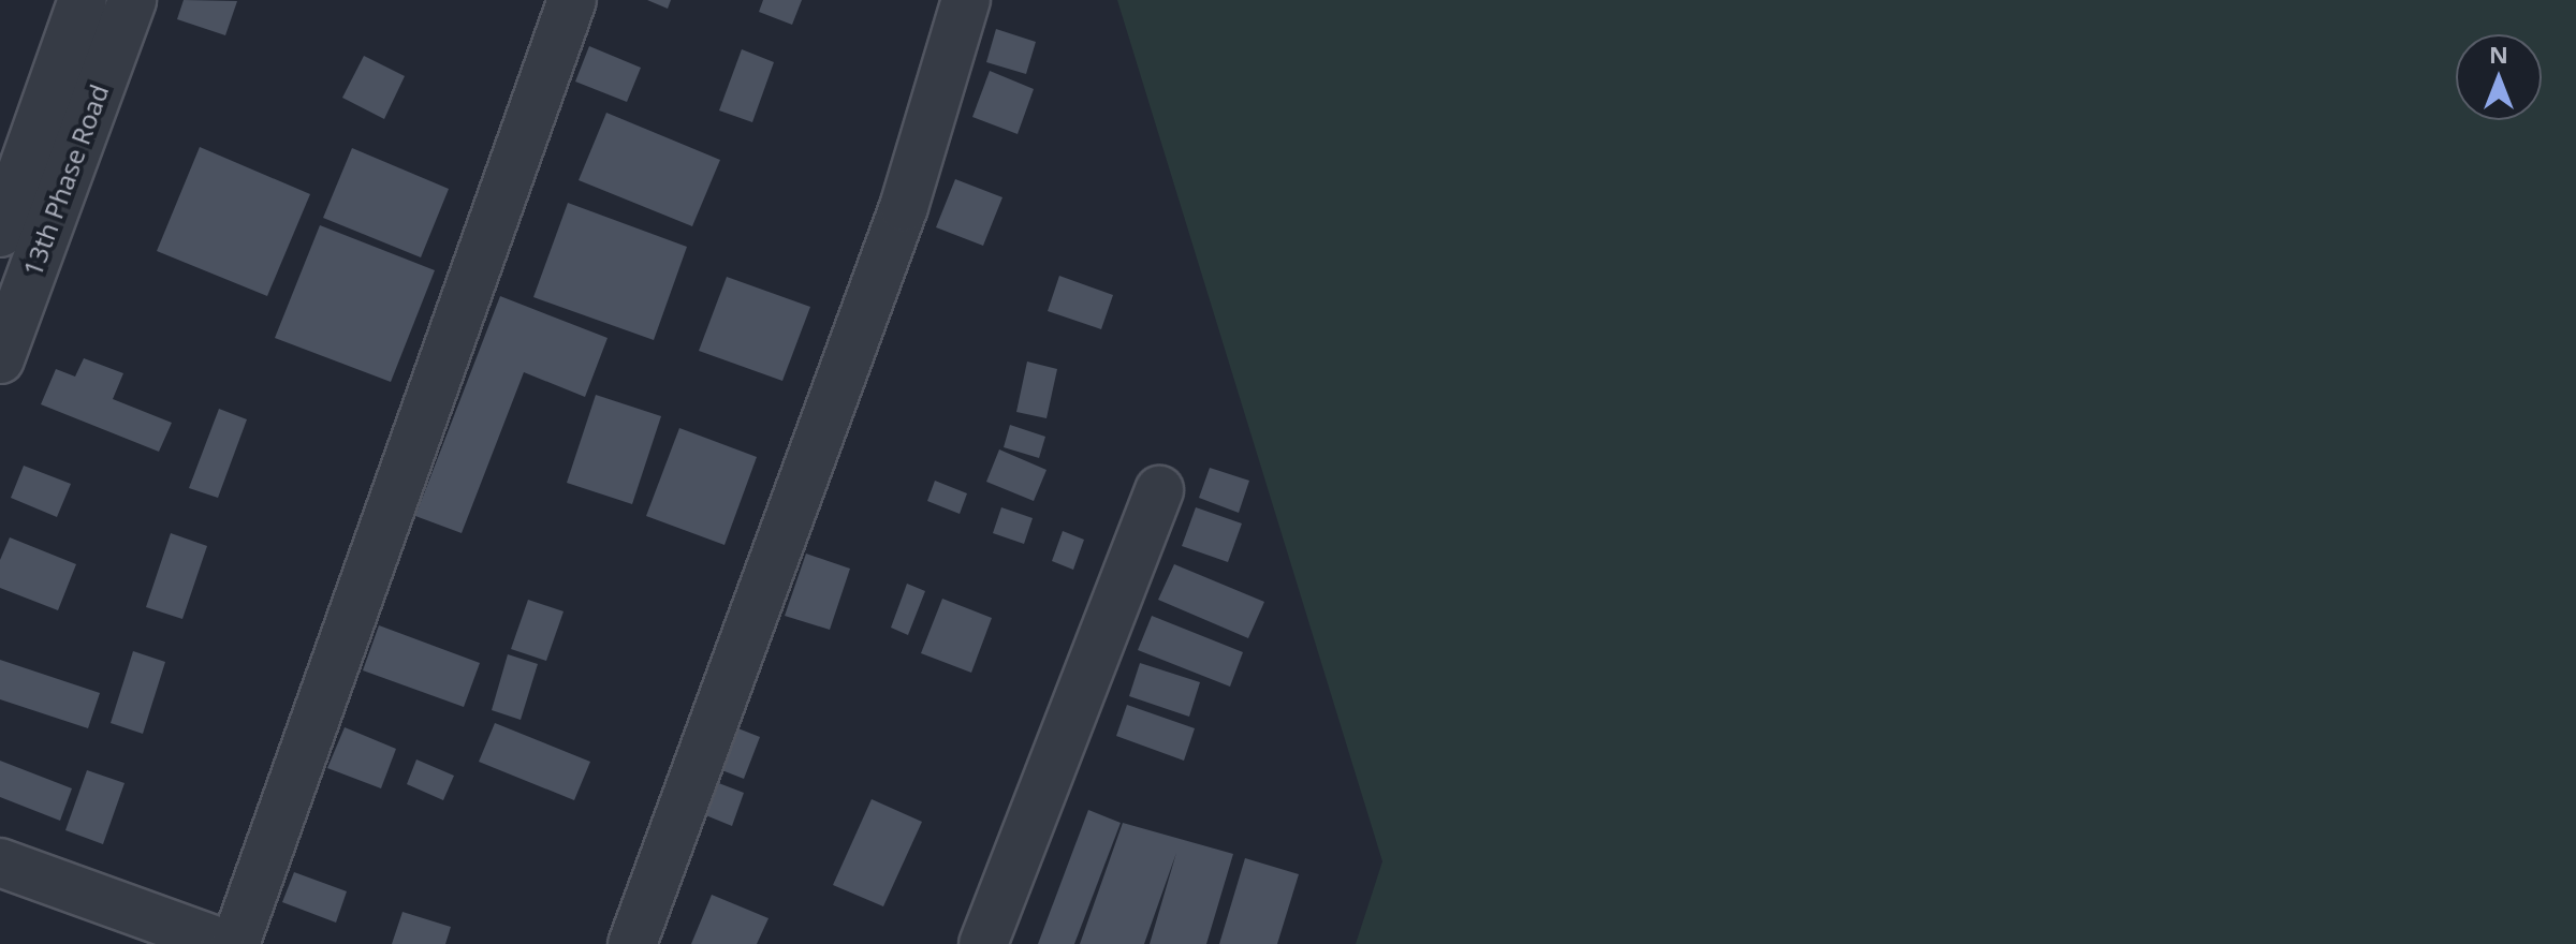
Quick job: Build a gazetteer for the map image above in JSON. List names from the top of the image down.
{
  "streets": {
    "street": ["13th Phase Road"]
  },
  "north": "top"
}
